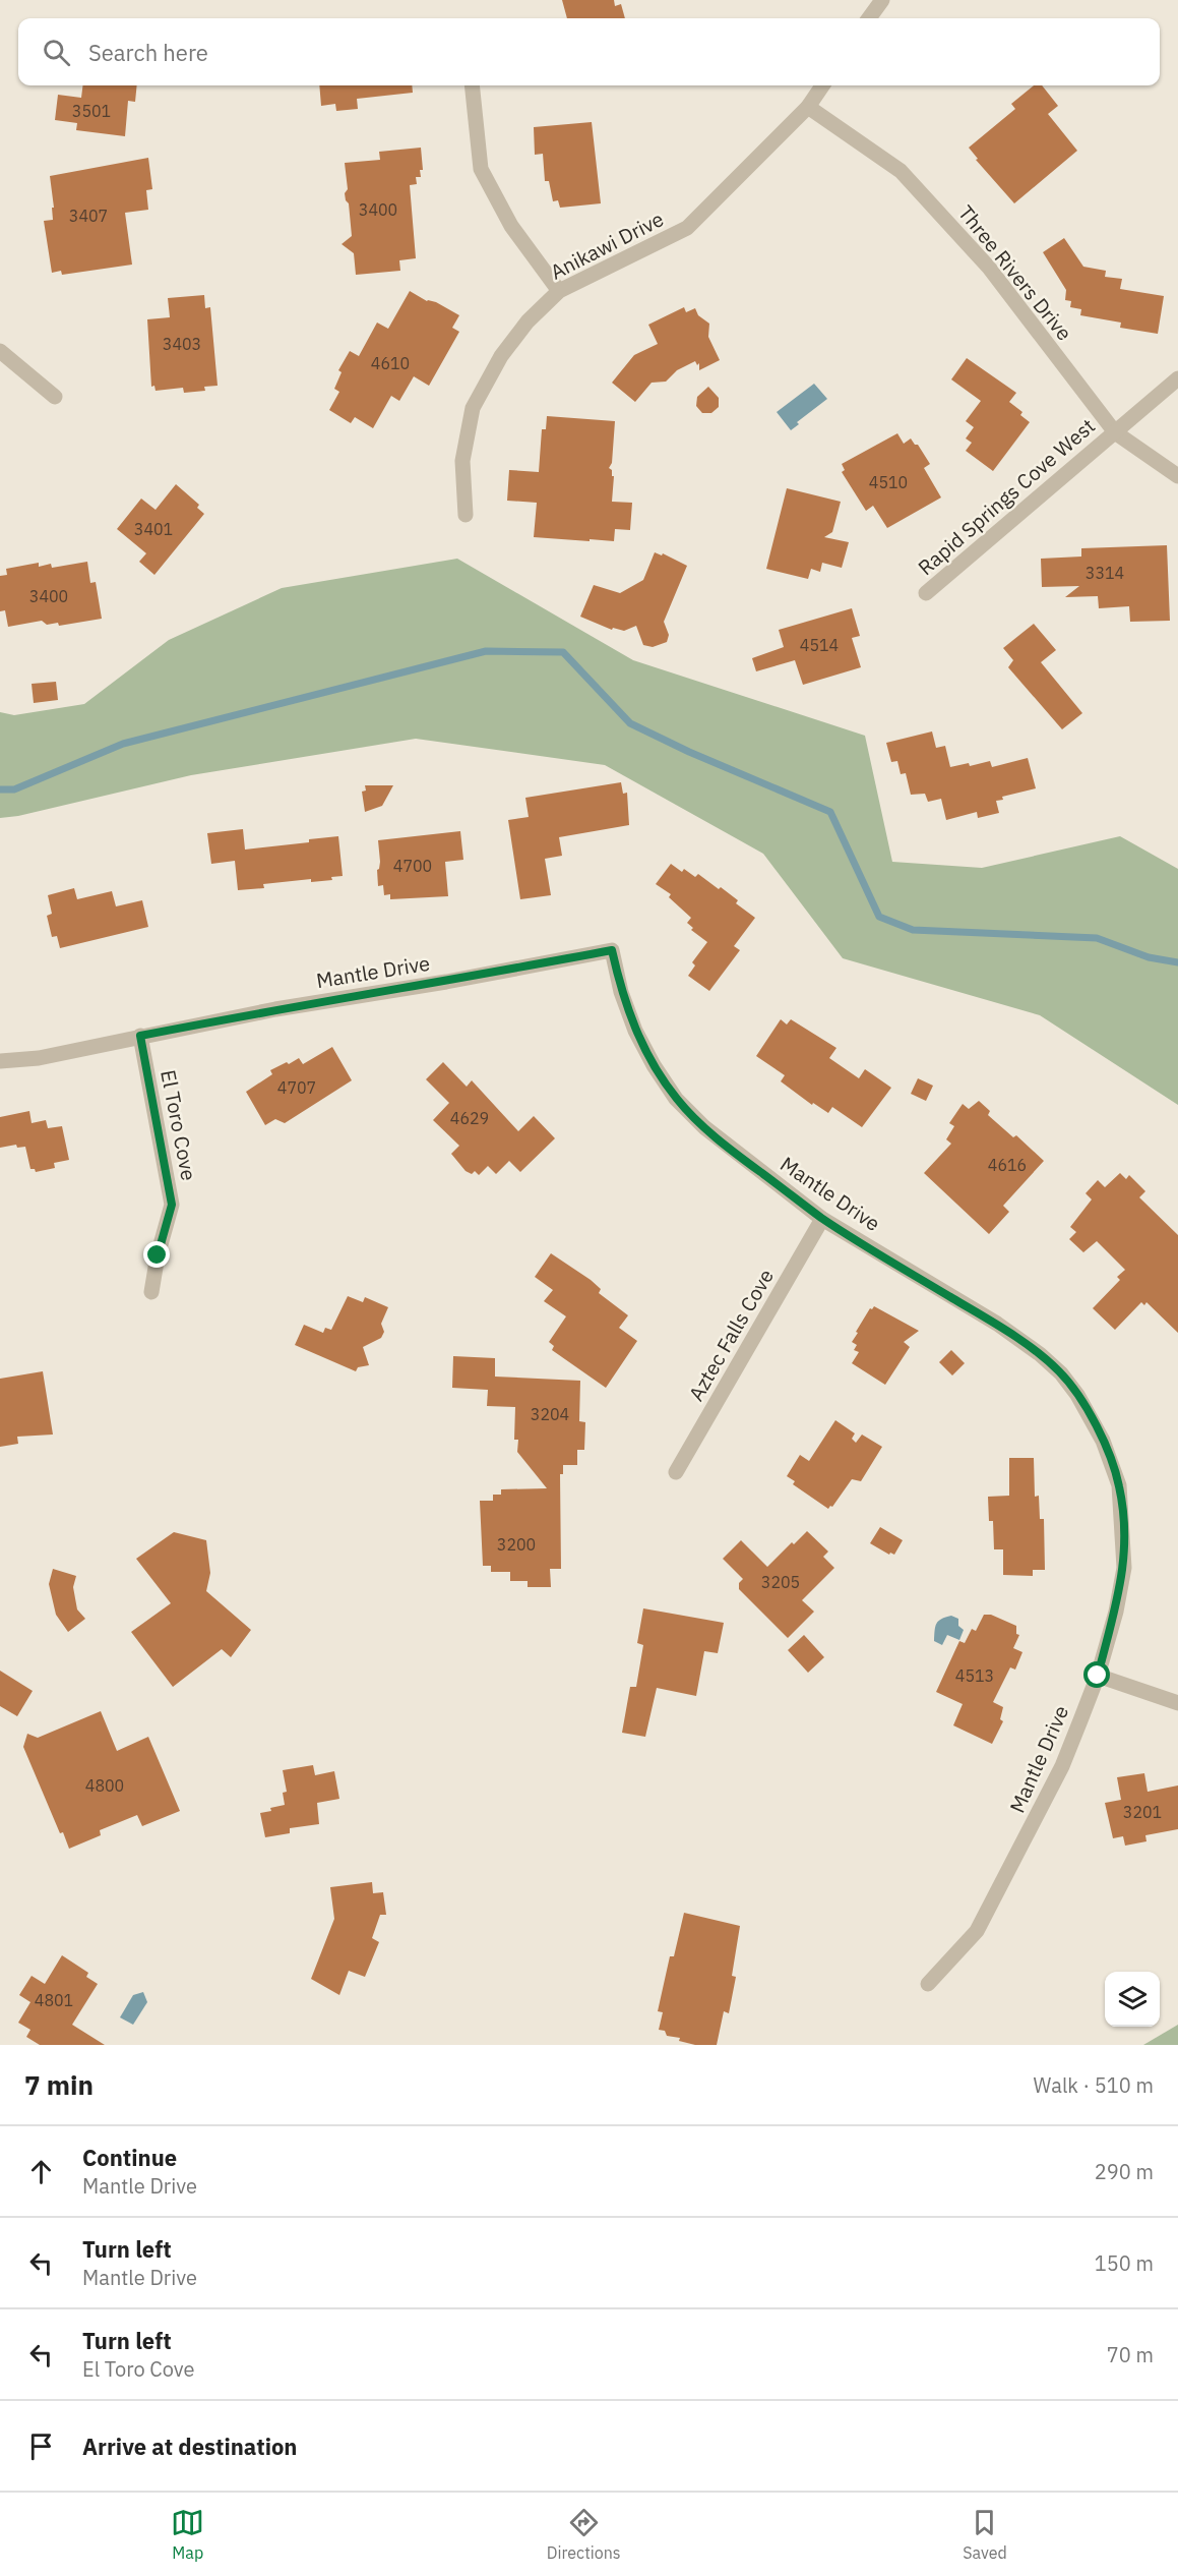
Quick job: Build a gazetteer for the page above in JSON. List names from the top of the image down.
{
  "streets": {
    "street": [
      "Anikawi Drive",
      "Three Rivers Drive",
      "Rapid Springs Cove West",
      "Mantle Drive",
      "El Toro Cove",
      "Aztec Falls Cove"
    ]
  },
  "crossings": [
    ["Anikawi Drive", "Three Rivers Drive"],
    ["Three Rivers Drive", "Rapid Springs Cove West"],
    ["Mantle Drive", "El Toro Cove"],
    ["Mantle Drive", "Aztec Falls Cove"]
  ],
  "house_numbers": [
    "3501",
    "3400",
    "3407",
    "3403",
    "4610",
    "4510",
    "3401",
    "3314",
    "3400",
    "4514",
    "4700",
    "4707",
    "4629",
    "4616",
    "3204",
    "3200",
    "3205",
    "4513",
    "4800",
    "3201",
    "4801"
  ],
  "page": {
    "search": "Search here",
    "heading": ["7 min", "Walk · 510 m"],
    "list": [
      ["Continue", "Mantle Drive", "290 m"],
      ["Turn left", "Mantle Drive", "150 m"],
      ["Turn left", "El Toro Cove", "70 m"],
      "Arrive at destination"
    ],
    "nav": ["Map", "Directions", "Saved"]
  }
}
